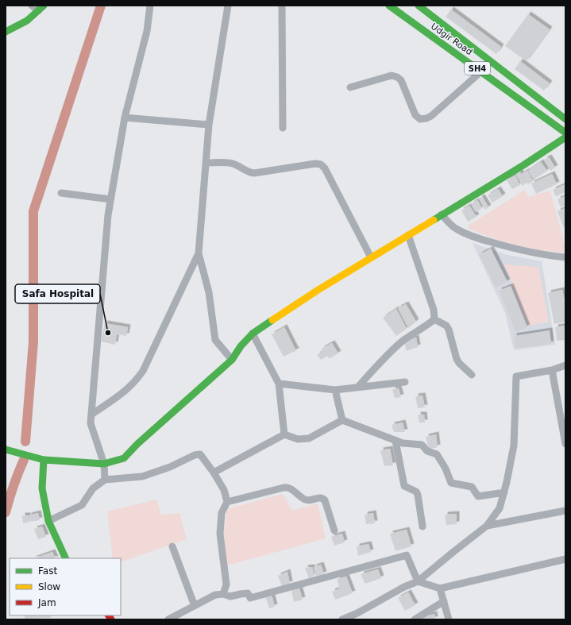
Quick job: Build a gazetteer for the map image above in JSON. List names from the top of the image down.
{
  "streets": {
    "main road": ["Udgir Road", "SH4"]
  },
  "places": ["Safa Hospital"],
  "legend": ["Fast", "Slow", "Jam"]
}
